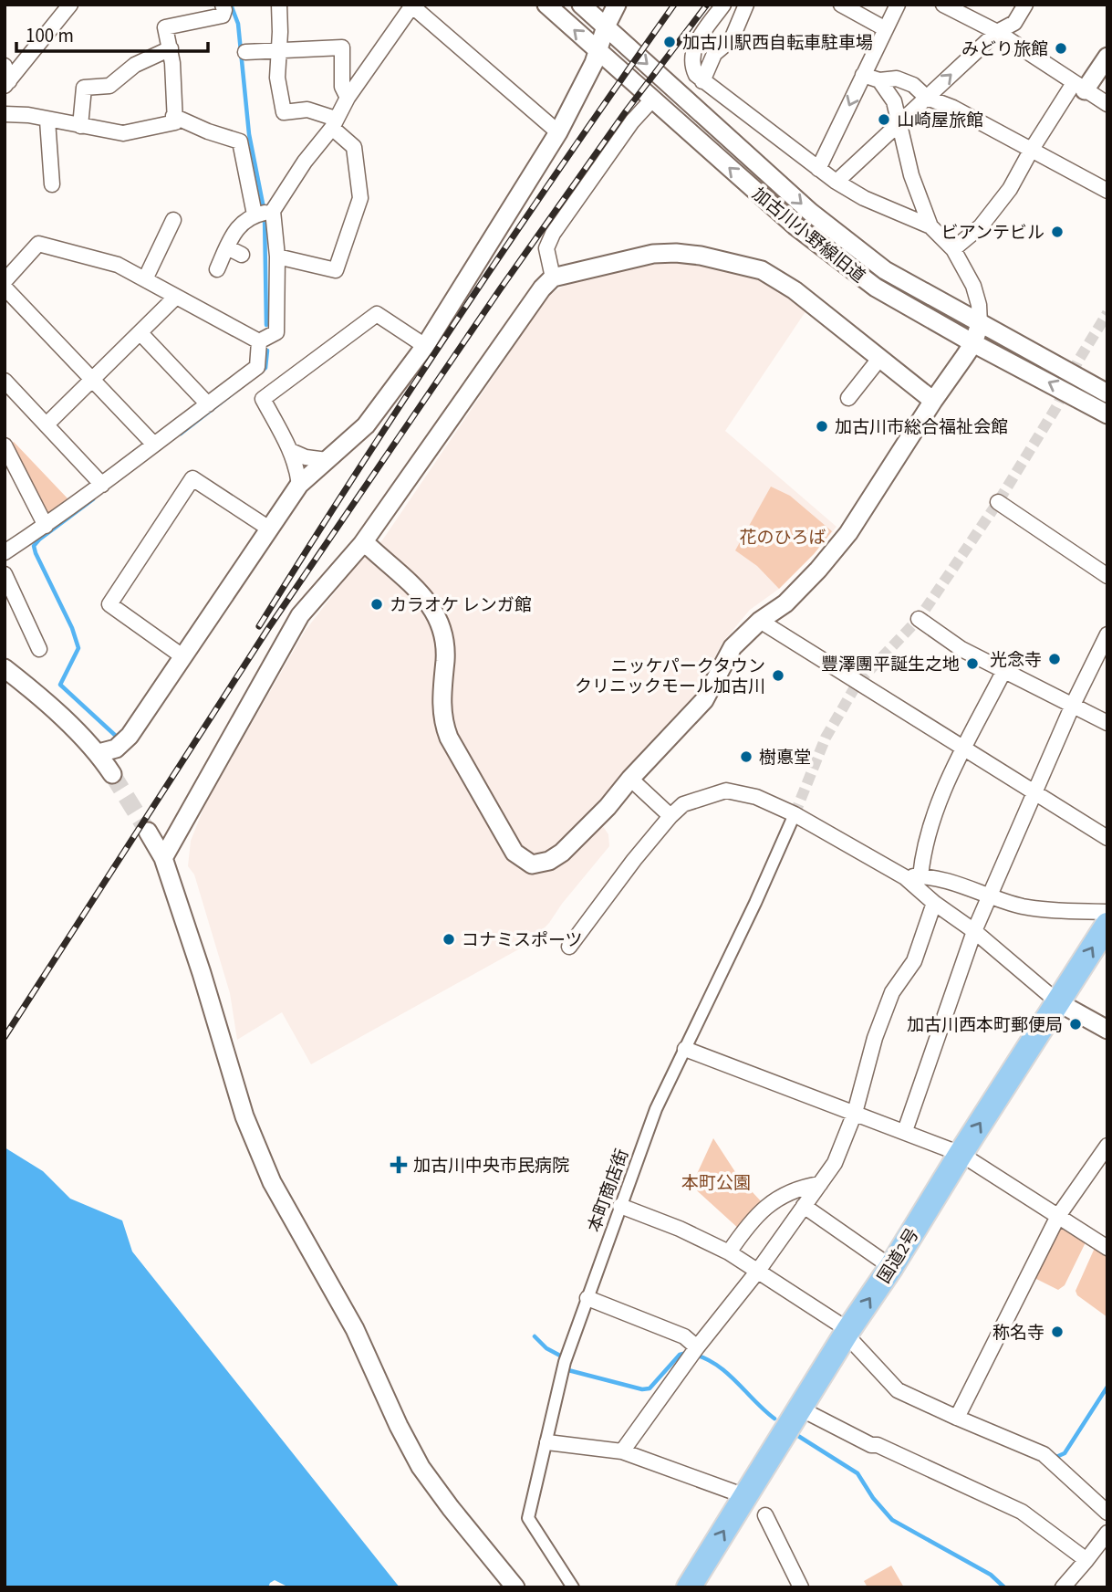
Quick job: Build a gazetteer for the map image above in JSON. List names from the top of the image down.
{
  "streets": {
    "highway": ["国道2号"],
    "street": ["加古川小野線旧道", "本町商店街"]
  },
  "one_way": ["国道2号"],
  "parks": ["花のひろば", "本町公園"],
  "places": {
    "other": [
      "加古川駅西自転車駐車場",
      "みどり旅館",
      "山崎屋旅館",
      "ビアンテビル",
      "加古川市総合福祉会館",
      "カラオケ レンガ館",
      "光念寺",
      "豐澤團平誕生之地",
      "ニッケパークタウン クリニックモール加古川",
      "樹悳堂",
      "コナミスポーツ",
      "加古川西本町郵便局",
      "称名寺"
    ],
    "health": ["加古川中央市民病院"]
  },
  "scale_bar": "100 m"
}
